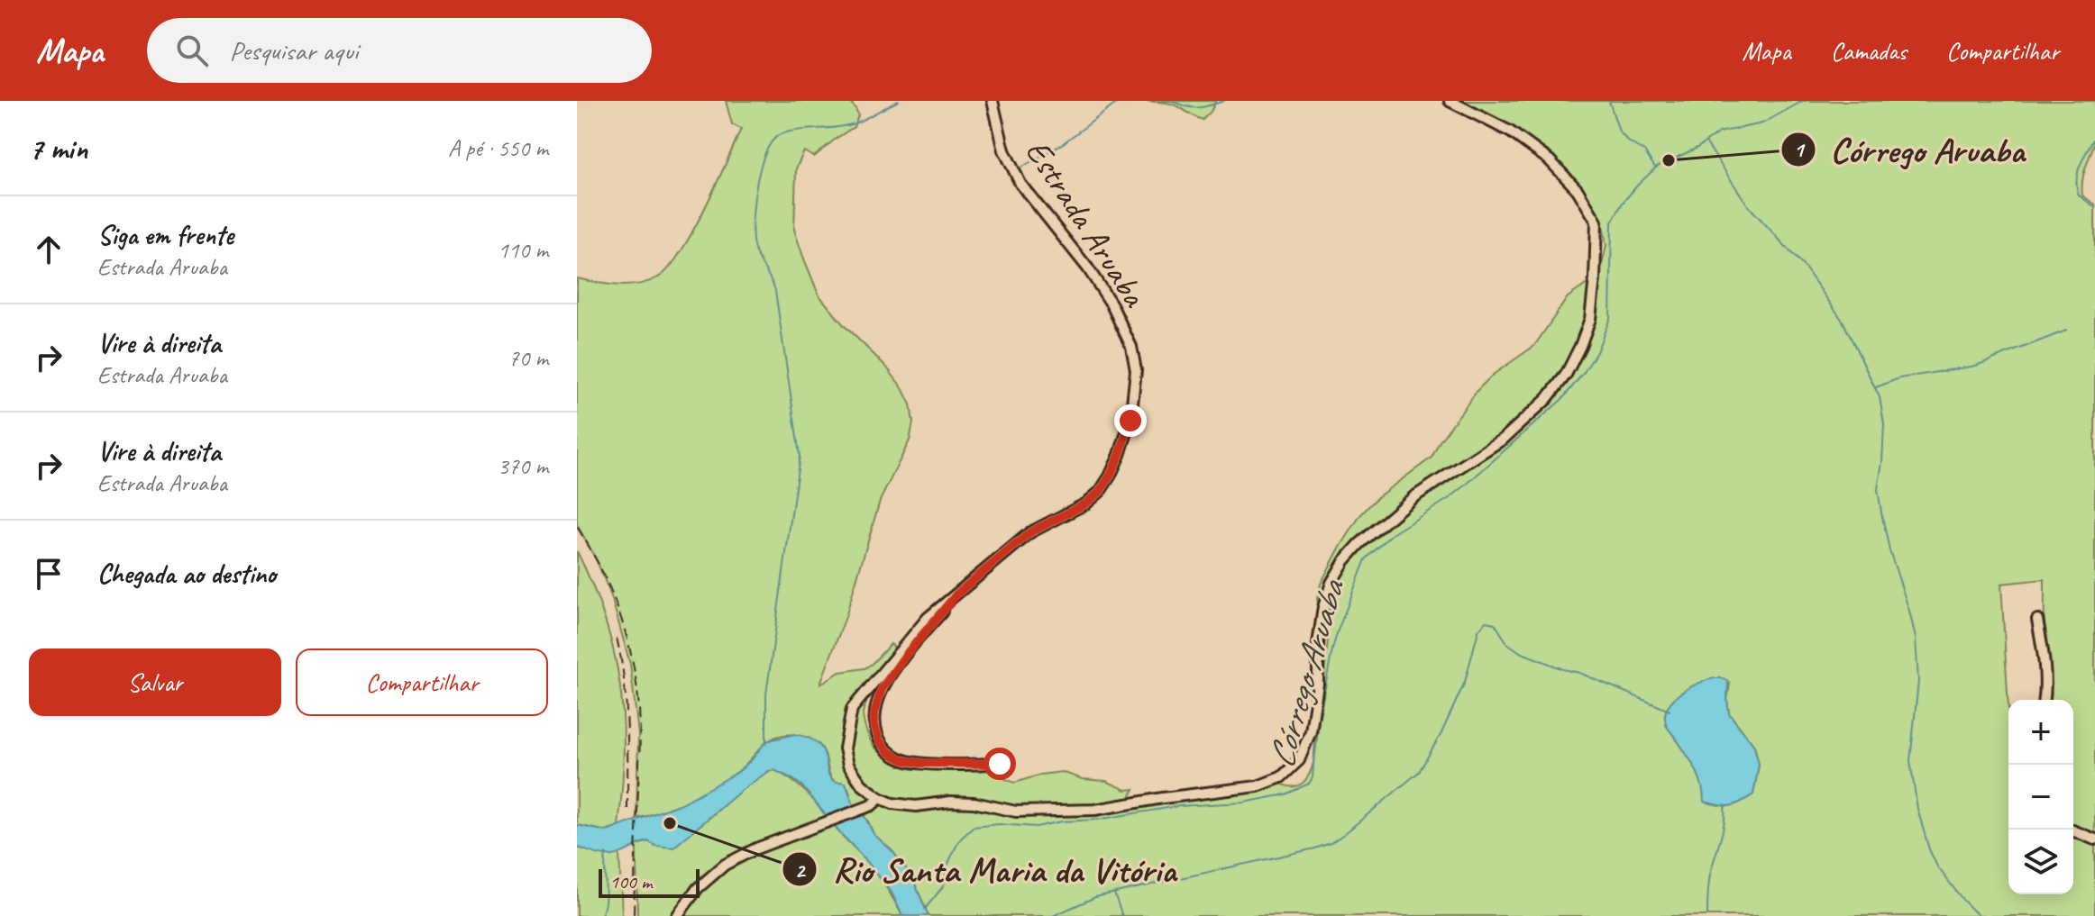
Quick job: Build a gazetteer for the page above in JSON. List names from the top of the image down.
{
  "streets": {
    "street": ["Estrada Aruaba"]
  },
  "water": ["Córrego Aruaba"],
  "places": ["Córrego Aruaba", "Rio Santa Maria da Vitória"],
  "scale_bar": "100 m",
  "page": {
    "header": "Mapa",
    "search": "Pesquisar aqui",
    "nav": ["Mapa", "Camadas", "Compartilhar"],
    "heading": ["7 min", "A pé · 550 m"],
    "list": [
      ["Siga em frente", "Estrada Aruaba", "110 m"],
      ["Vire à direita", "Estrada Aruaba", "70 m"],
      ["Vire à direita", "Estrada Aruaba", "370 m"],
      "Chegada ao destino"
    ],
    "buttons": ["Salvar", "Compartilhar"],
    "map_buttons": ["+", "−"],
    "scale": "100 m"
  }
}
